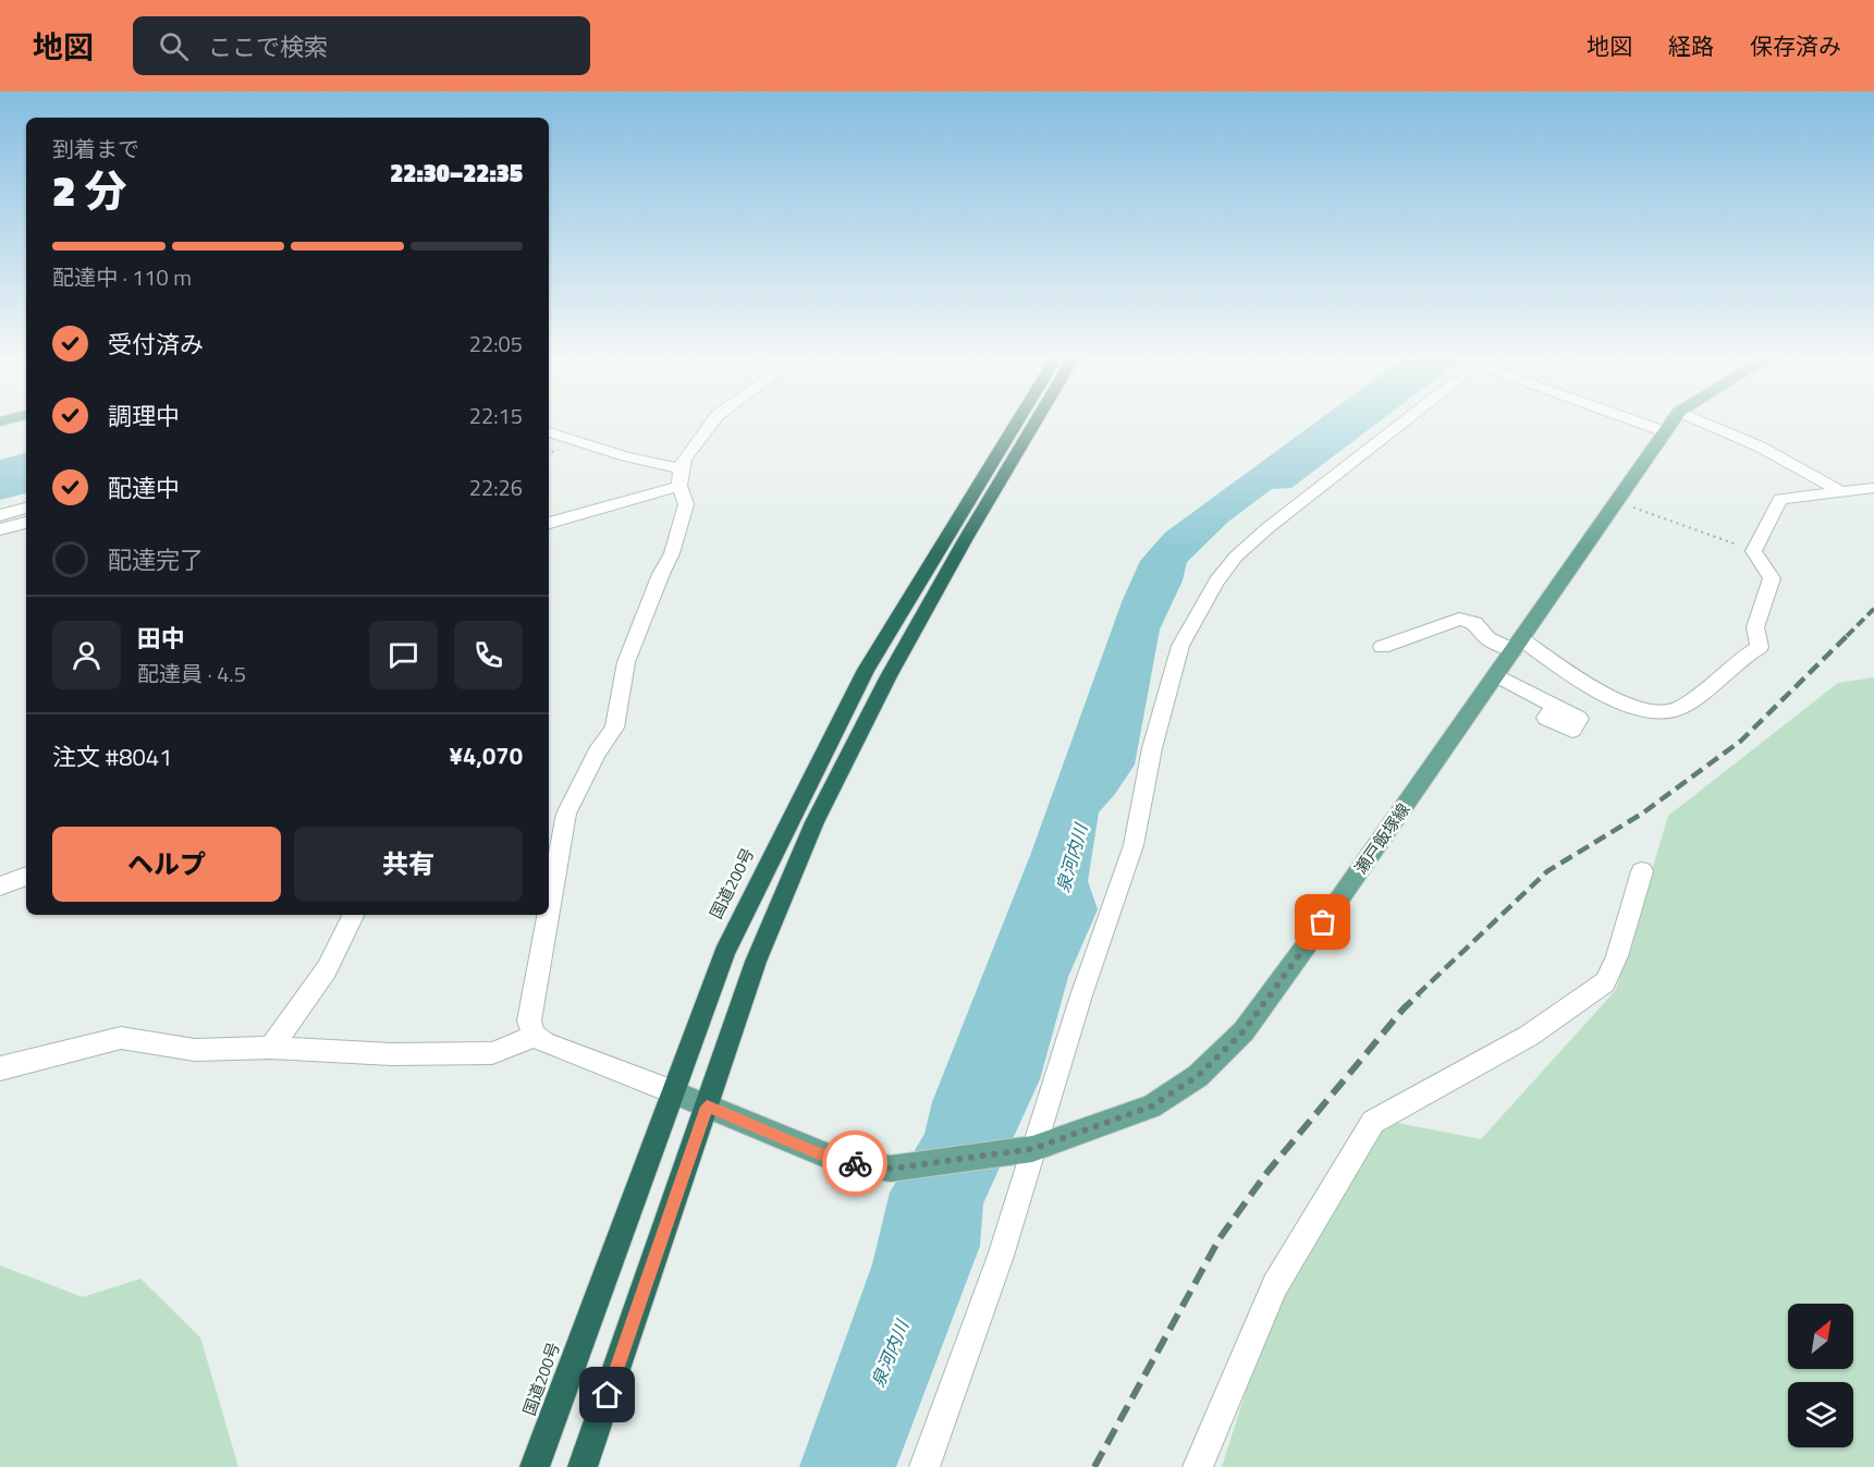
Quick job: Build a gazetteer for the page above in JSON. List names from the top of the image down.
{
  "streets": {
    "highway": ["国道200号"],
    "main road": ["瀬戸飯塚線"]
  },
  "crossings": [
    ["瀬戸飯塚線", "国道200号"]
  ],
  "water": ["泉河内川"],
  "north": "top right",
  "page": {
    "header": "地図",
    "search": "ここで検索",
    "nav": ["地図", "経路", "保存済み"],
    "heading": ["2 分", "到着まで", "22:30–22:35"],
    "panel": [
      "田中",
      "配達員 · 4.5",
      "注文 #8041",
      "¥4,070"
    ],
    "bar": "配達中 · 110 m",
    "list": [
      ["受付済み", "22:05"],
      ["調理中", "22:15"],
      ["配達中", "22:26"],
      "配達完了"
    ],
    "buttons": ["ヘルプ", "共有"]
  }
}
